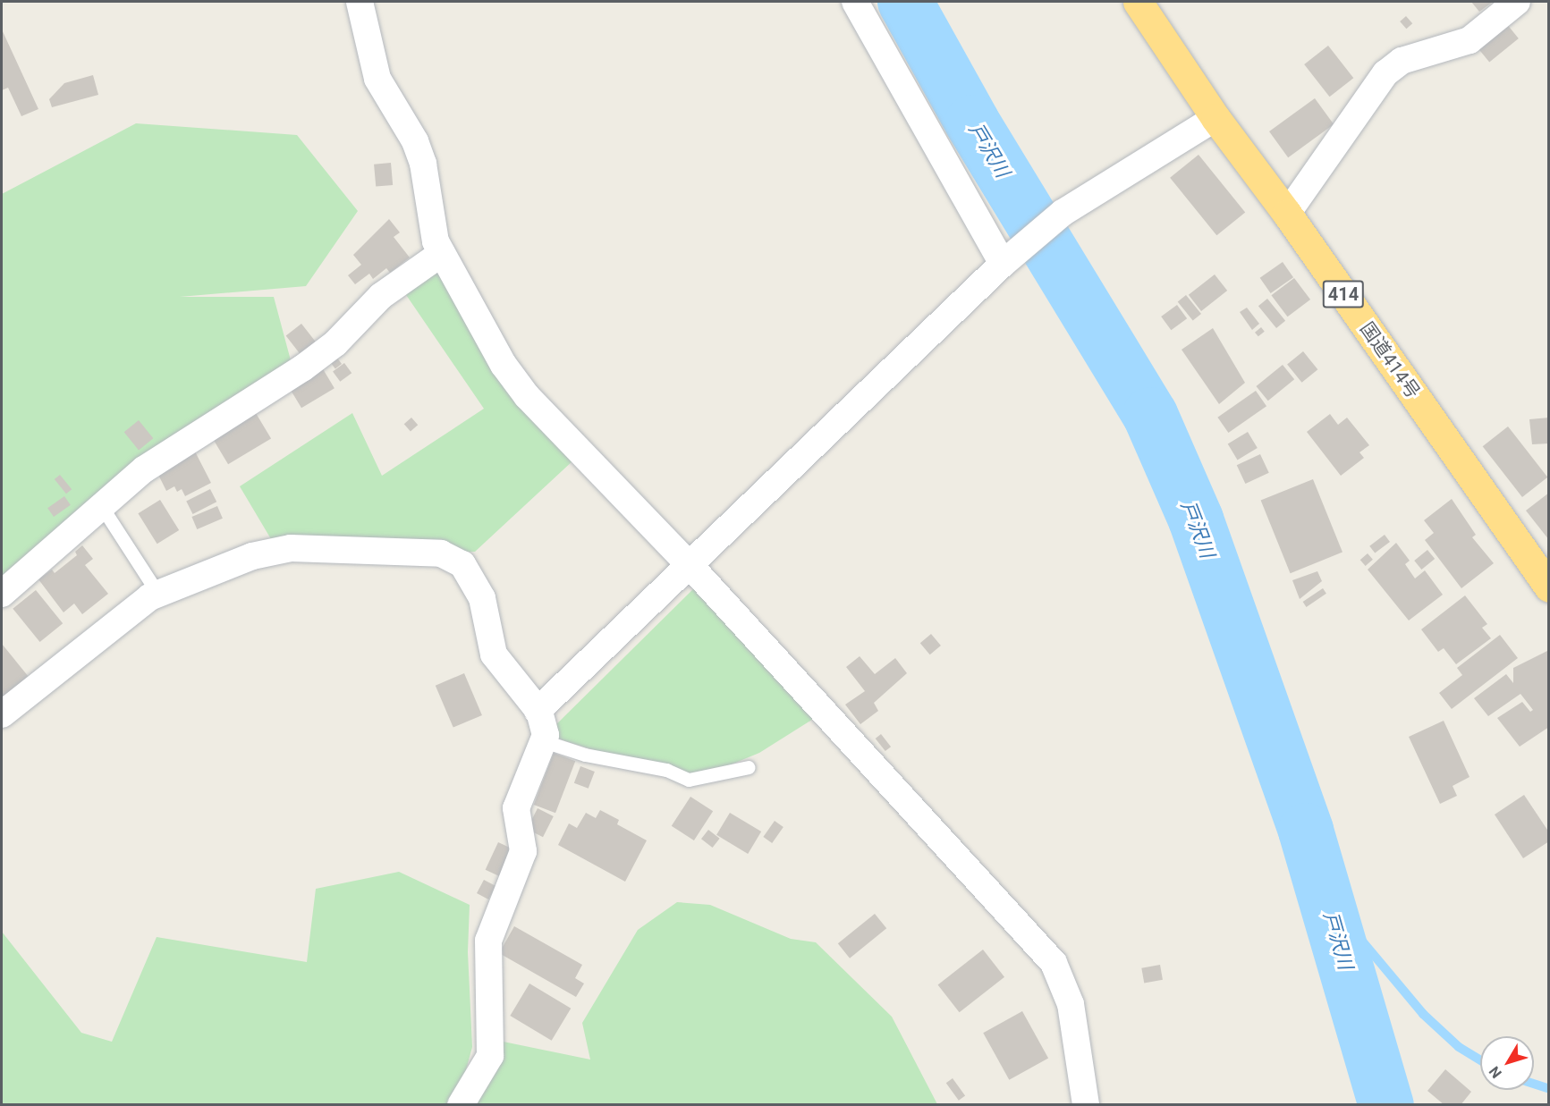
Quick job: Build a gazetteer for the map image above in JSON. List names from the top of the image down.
{
  "streets": {
    "highway": ["414", "国道414号"]
  },
  "water": ["戸沢川"],
  "north": "bottom left"
}
